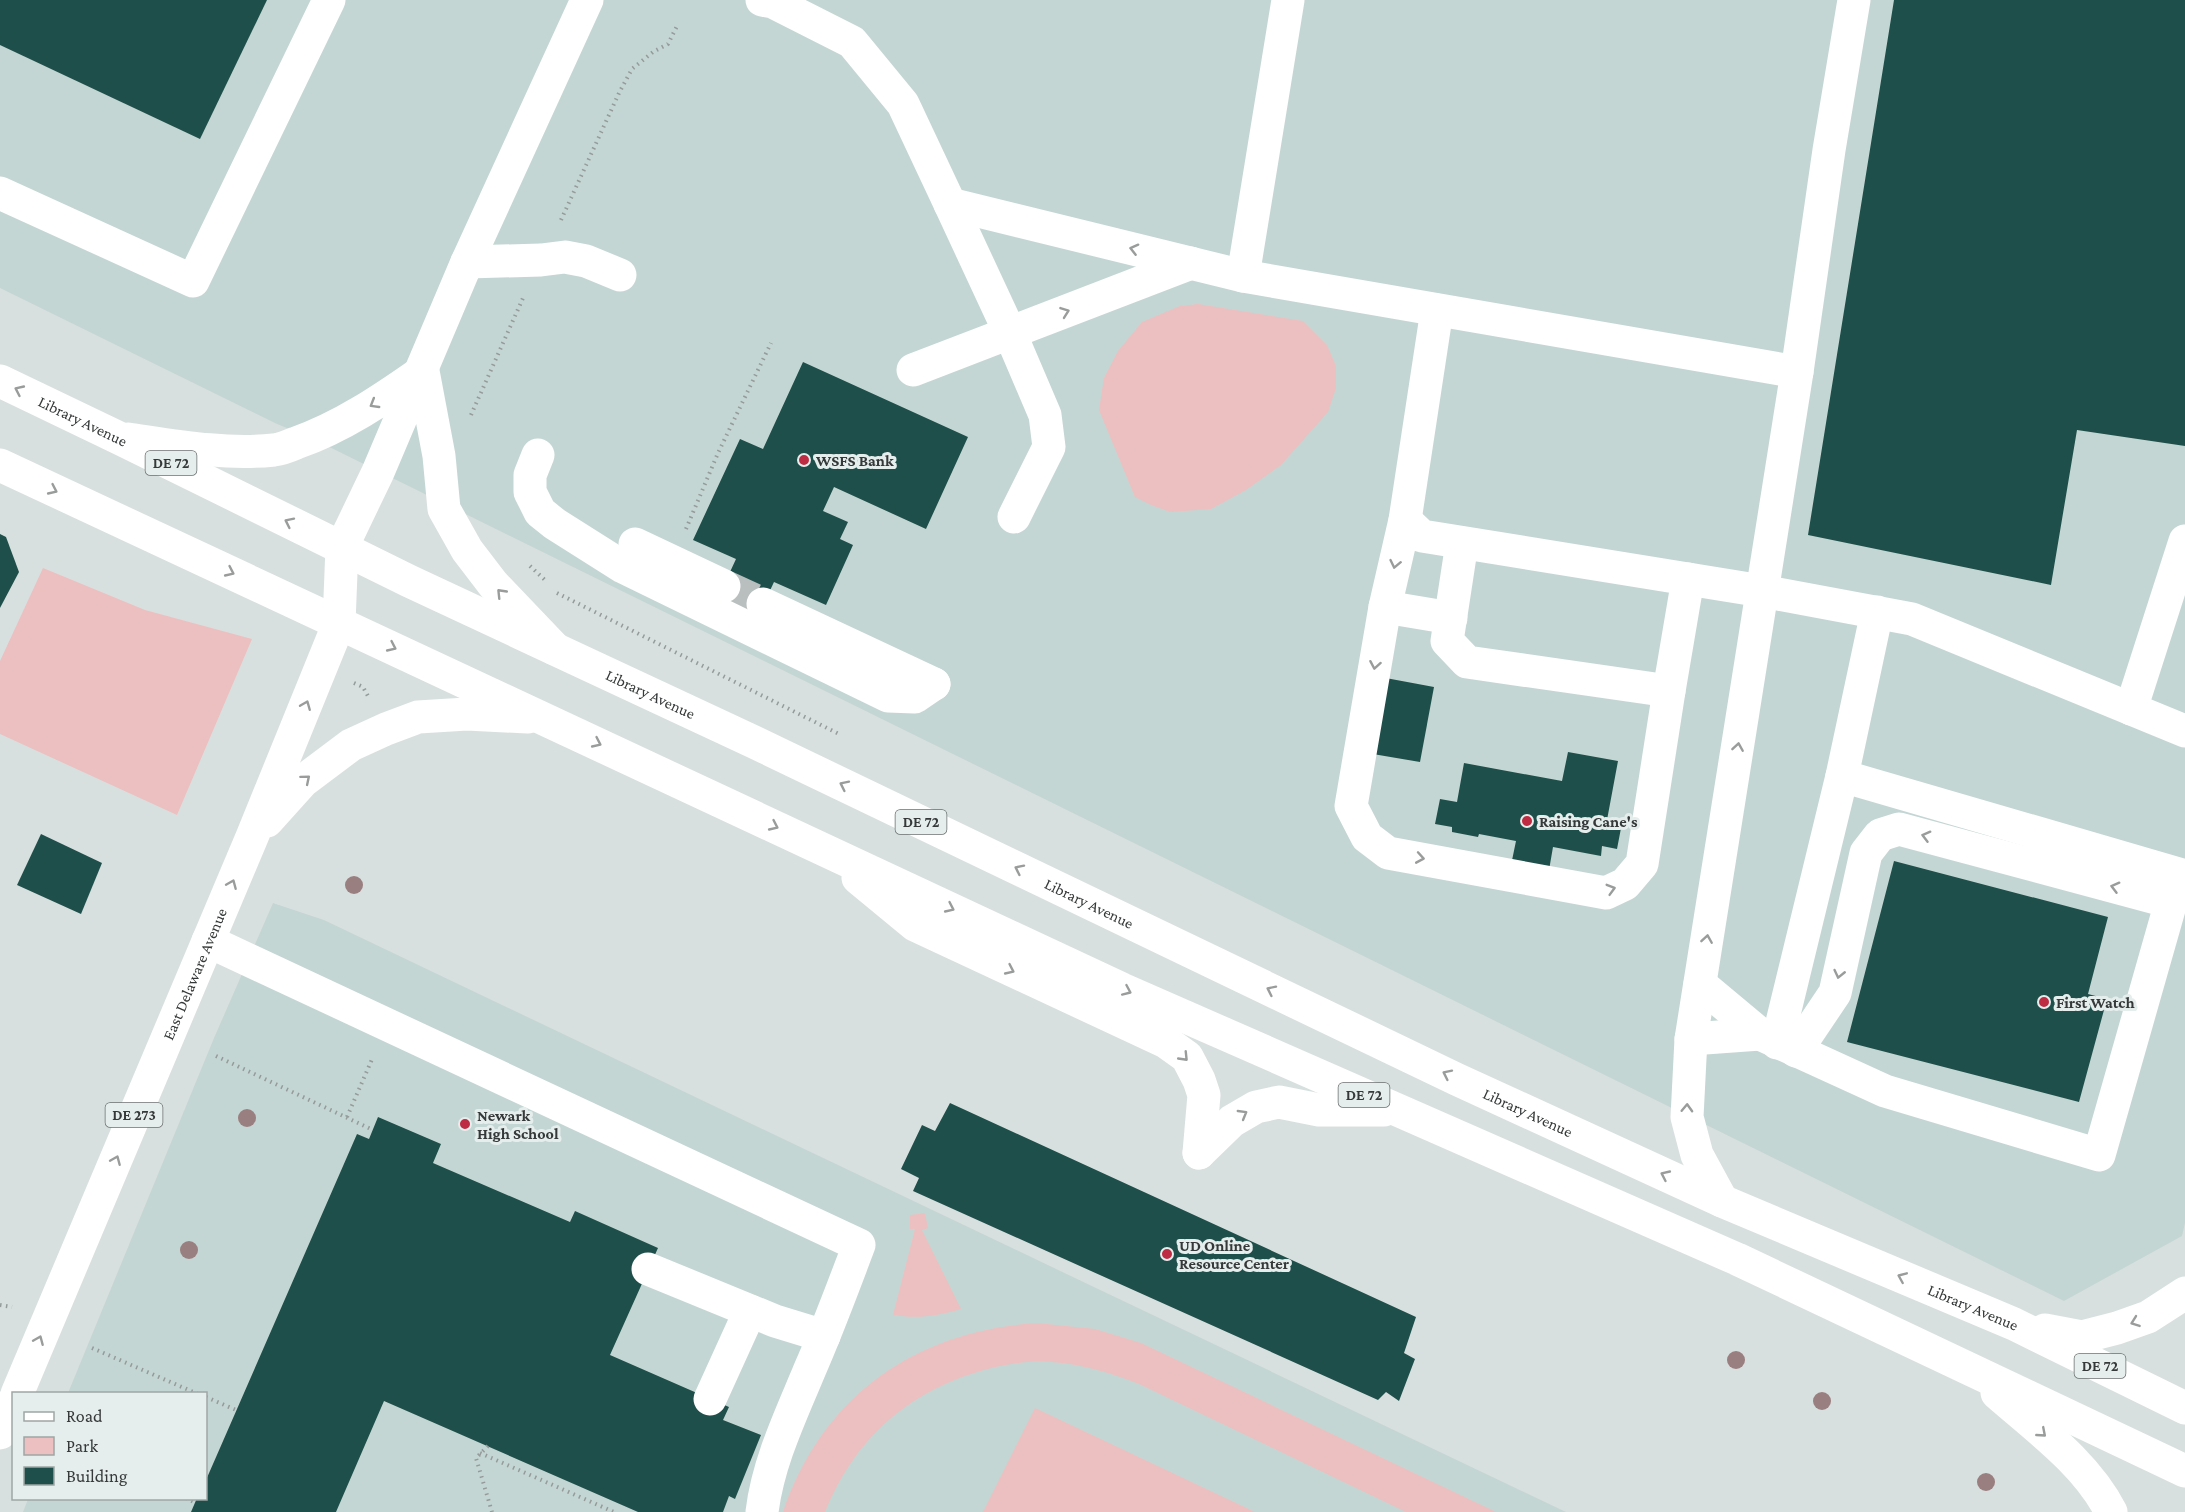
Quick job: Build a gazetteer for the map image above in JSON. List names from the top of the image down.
{
  "streets": {
    "main road": [
      "Library Avenue",
      "DE 72",
      "East Delaware Avenue",
      "DE 273"
    ]
  },
  "crossings": [
    ["Library Avenue", "East Delaware Avenue"],
    ["DE 72", "East Delaware Avenue"]
  ],
  "one_way": ["East Delaware Avenue"],
  "places": [
    "WSFS Bank",
    "Raising Cane's",
    "First Watch",
    "Newark High School",
    "UD Online Resource Center"
  ],
  "legend": ["Road", "Park", "Building"]
}
